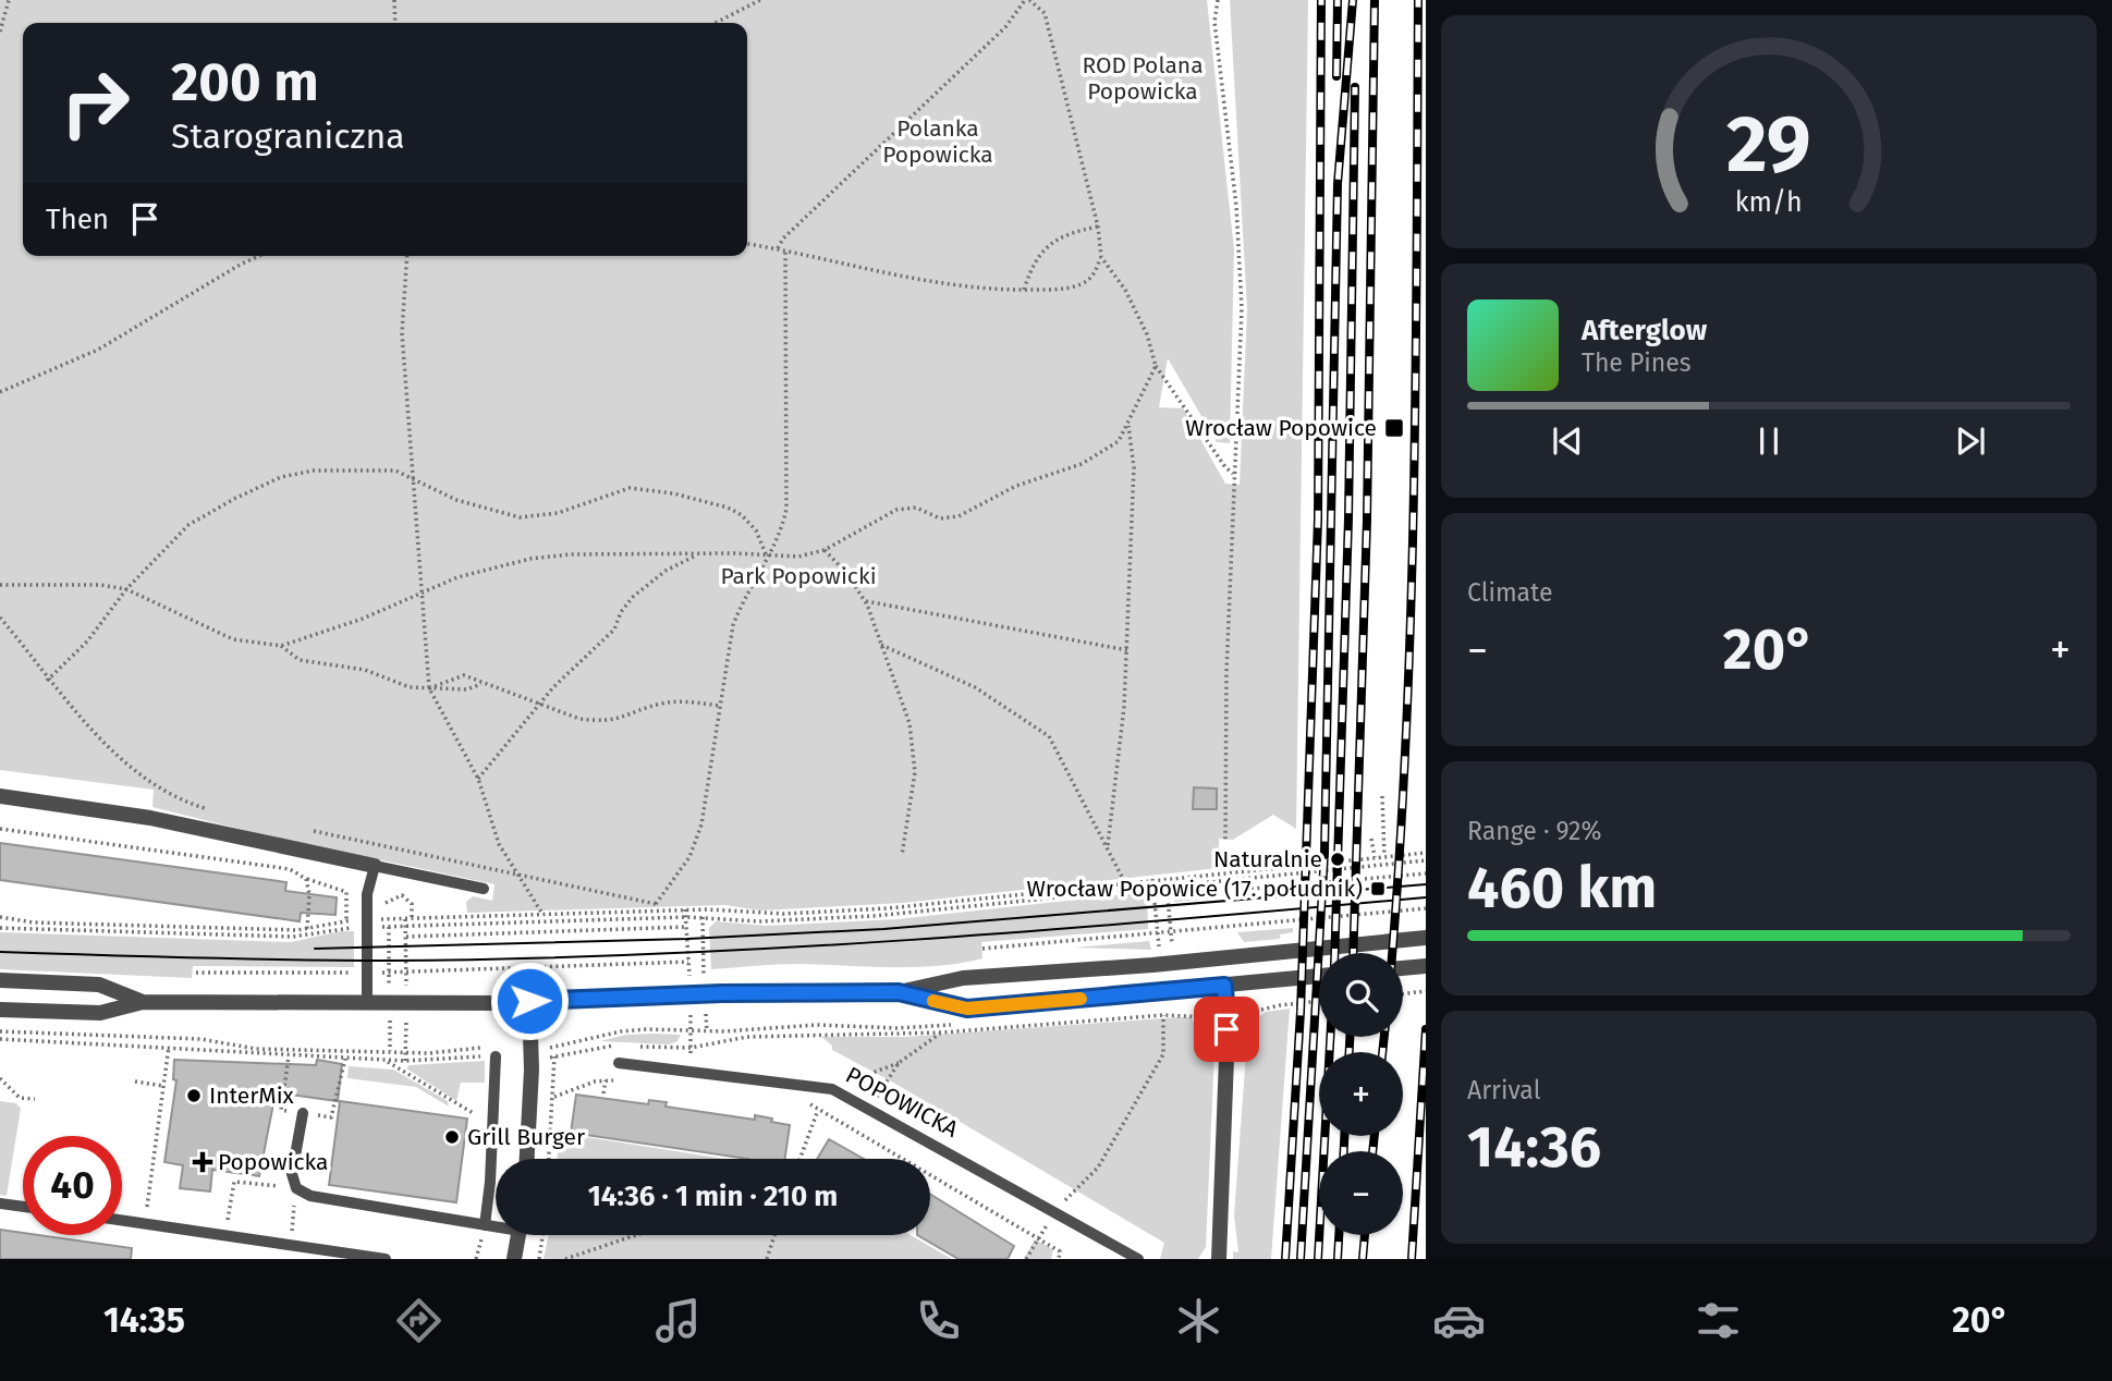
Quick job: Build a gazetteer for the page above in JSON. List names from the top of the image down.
{
  "streets": {
    "lane": ["POPOWICKA"]
  },
  "parks": ["ROD Polana Popowicka", "Polanka Popowicka", "Park Popowicki"],
  "places": {
    "transit": ["Wrocław Popowice", "Wrocław Popowice (17. południk)"],
    "other": ["Naturalnie", "InterMix", "Grill Burger"],
    "health": ["Popowicka"]
  },
  "page": {
    "turn": ["200 m", "Starograniczna"],
    "then": "Then",
    "song": ["Afterglow", "The Pines"],
    "tile": [
      "Climate",
      ["Range · 92%", "460 km"],
      ["Arrival", "14:36"]
    ],
    "heat": ["−", "20°", "+"],
    "map_buttons": ["+", "−"],
    "limit": "40",
    "trip": "14:36 · 1 min · 210 m",
    "tabs": ["14:35", "20°"],
    "gauge": ["29", "km/h"]
  }
}
